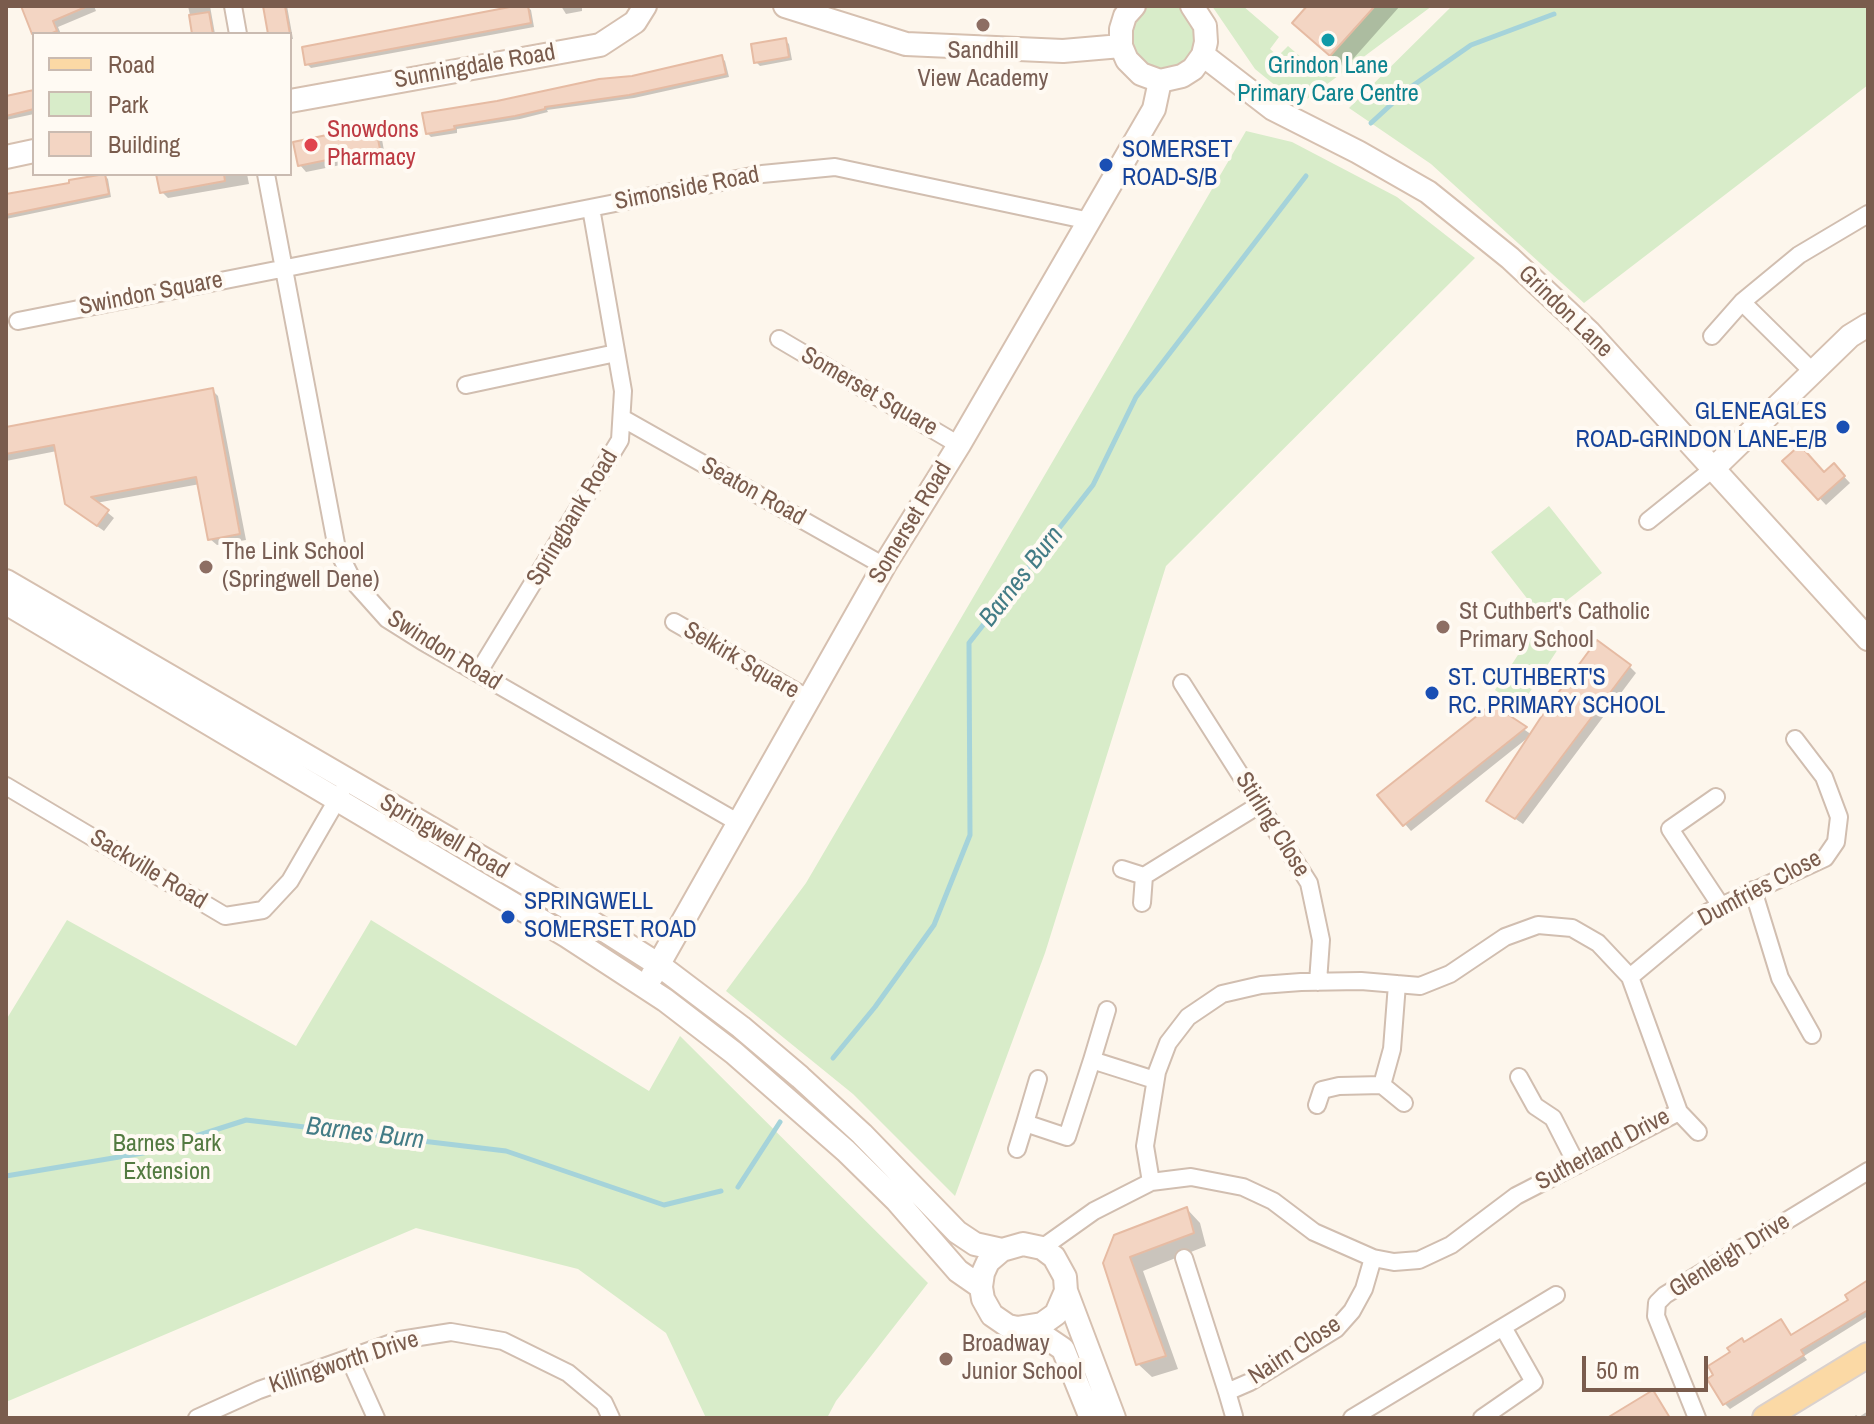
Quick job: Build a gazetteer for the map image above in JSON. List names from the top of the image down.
{
  "streets": {
    "street": [
      "Sunningdale Road",
      "Simonside Road",
      "Swindon Square",
      "Grindon Lane",
      "Somerset Square",
      "Seaton Road",
      "Springbank Road",
      "Somerset Road",
      "Swindon Road",
      "Selkirk Square",
      "Stirling Close",
      "Springwell Road",
      "Sackville Road",
      "Dumfries Close",
      "Sutherland Drive",
      "Glenleigh Drive",
      "Nairn Close",
      "Killingworth Drive"
    ]
  },
  "crossings": [
    ["Simonside Road", "Swindon Square"],
    ["Simonside Road", "Springbank Road"],
    ["Simonside Road", "Somerset Road"],
    ["Simonside Road", "Swindon Road"],
    ["Swindon Square", "Swindon Road"],
    ["Somerset Square", "Somerset Road"],
    ["Seaton Road", "Springbank Road"],
    ["Seaton Road", "Somerset Road"],
    ["Springbank Road", "Swindon Road"],
    ["Somerset Road", "Swindon Road"],
    ["Somerset Road", "Selkirk Square"],
    ["Somerset Road", "Springwell Road"],
    ["Stirling Close", "Sutherland Drive"],
    ["Springwell Road", "Sackville Road"],
    ["Springwell Road", "Sutherland Drive"],
    ["Dumfries Close", "Sutherland Drive"],
    ["Sutherland Drive", "Nairn Close"]
  ],
  "water": ["Barnes Burn"],
  "parks": ["Barnes Park Extension"],
  "places": [
    "Sandhill View Academy",
    "Grindon Lane Primary Care Centre",
    "Snowdons Pharmacy",
    "SOMERSET ROAD-S/B",
    "GLENEAGLES ROAD-GRINDON LANE-E/B",
    "The Link School (Springwell Dene)",
    "St Cuthbert's Catholic Primary School",
    "ST. CUTHBERT'S RC. PRIMARY SCHOOL",
    "SPRINGWELL SOMERSET ROAD",
    "Broadway Junior School"
  ],
  "legend": ["Road", "Park", "Building"],
  "scale_bar": "50 m"
}
